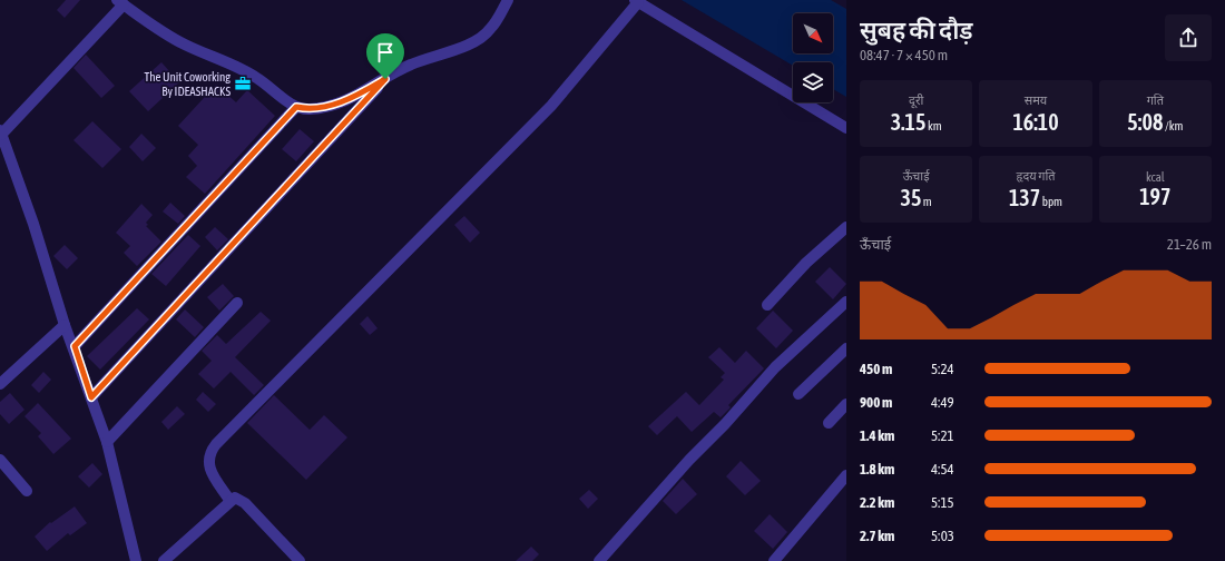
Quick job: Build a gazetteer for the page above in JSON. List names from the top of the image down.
{
  "places": {
    "office": ["The Unit Coworking By IDEASHACKS"]
  },
  "north": "bottom right",
  "page": {
    "heading": ["सुबह की दौड़", "08:47 · 7 × 450 m"],
    "stats": [
      ["दूरी", "3.15 km"],
      ["समय", "16:10"],
      ["गति", "5:08 /km"],
      ["ऊँचाई", "35 m"],
      ["हृदय गति", "137 bpm"],
      ["kcal", "197"]
    ],
    "chart": ["ऊँचाई", "21–26 m"],
    "list": [
      {
        "name": "450 m",
        "note": "5:24"
      },
      {
        "name": "900 m",
        "note": "4:49"
      },
      {
        "name": "1.4 km",
        "note": "5:21"
      },
      {
        "name": "1.8 km",
        "note": "4:54"
      },
      {
        "name": "2.2 km",
        "note": "5:15"
      },
      {
        "name": "2.7 km",
        "note": "5:03"
      }
    ]
  }
}
